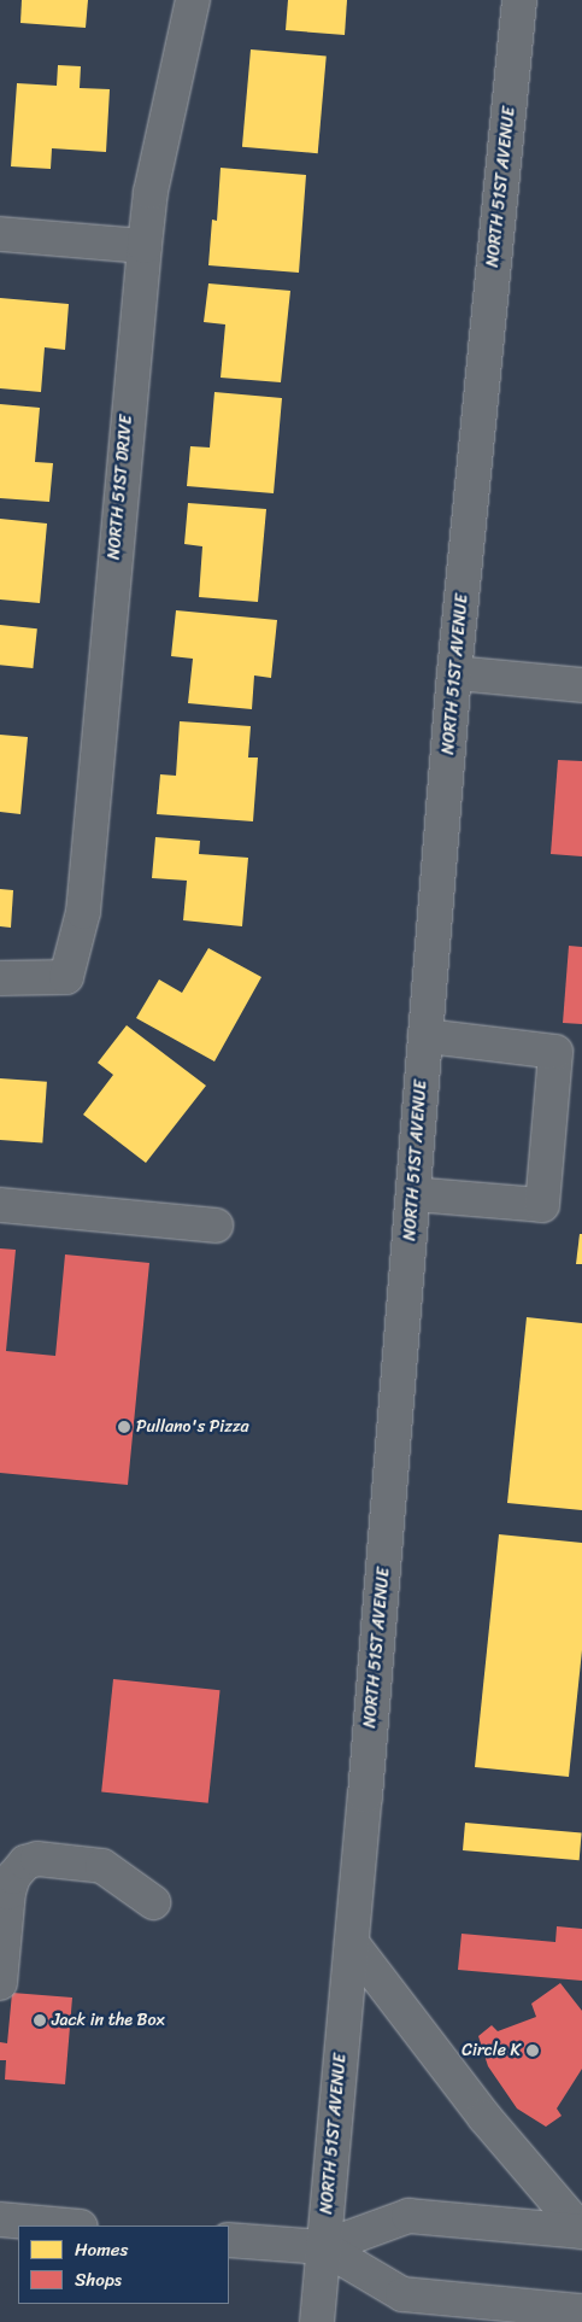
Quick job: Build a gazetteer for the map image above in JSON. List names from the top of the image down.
{
  "streets": {
    "main road": ["NORTH 51ST AVENUE", "NORTH 51ST DRIVE"]
  },
  "places": ["Pullano's Pizza", "Jack in the Box", "Circle K"],
  "legend": ["Homes", "Shops"]
}
